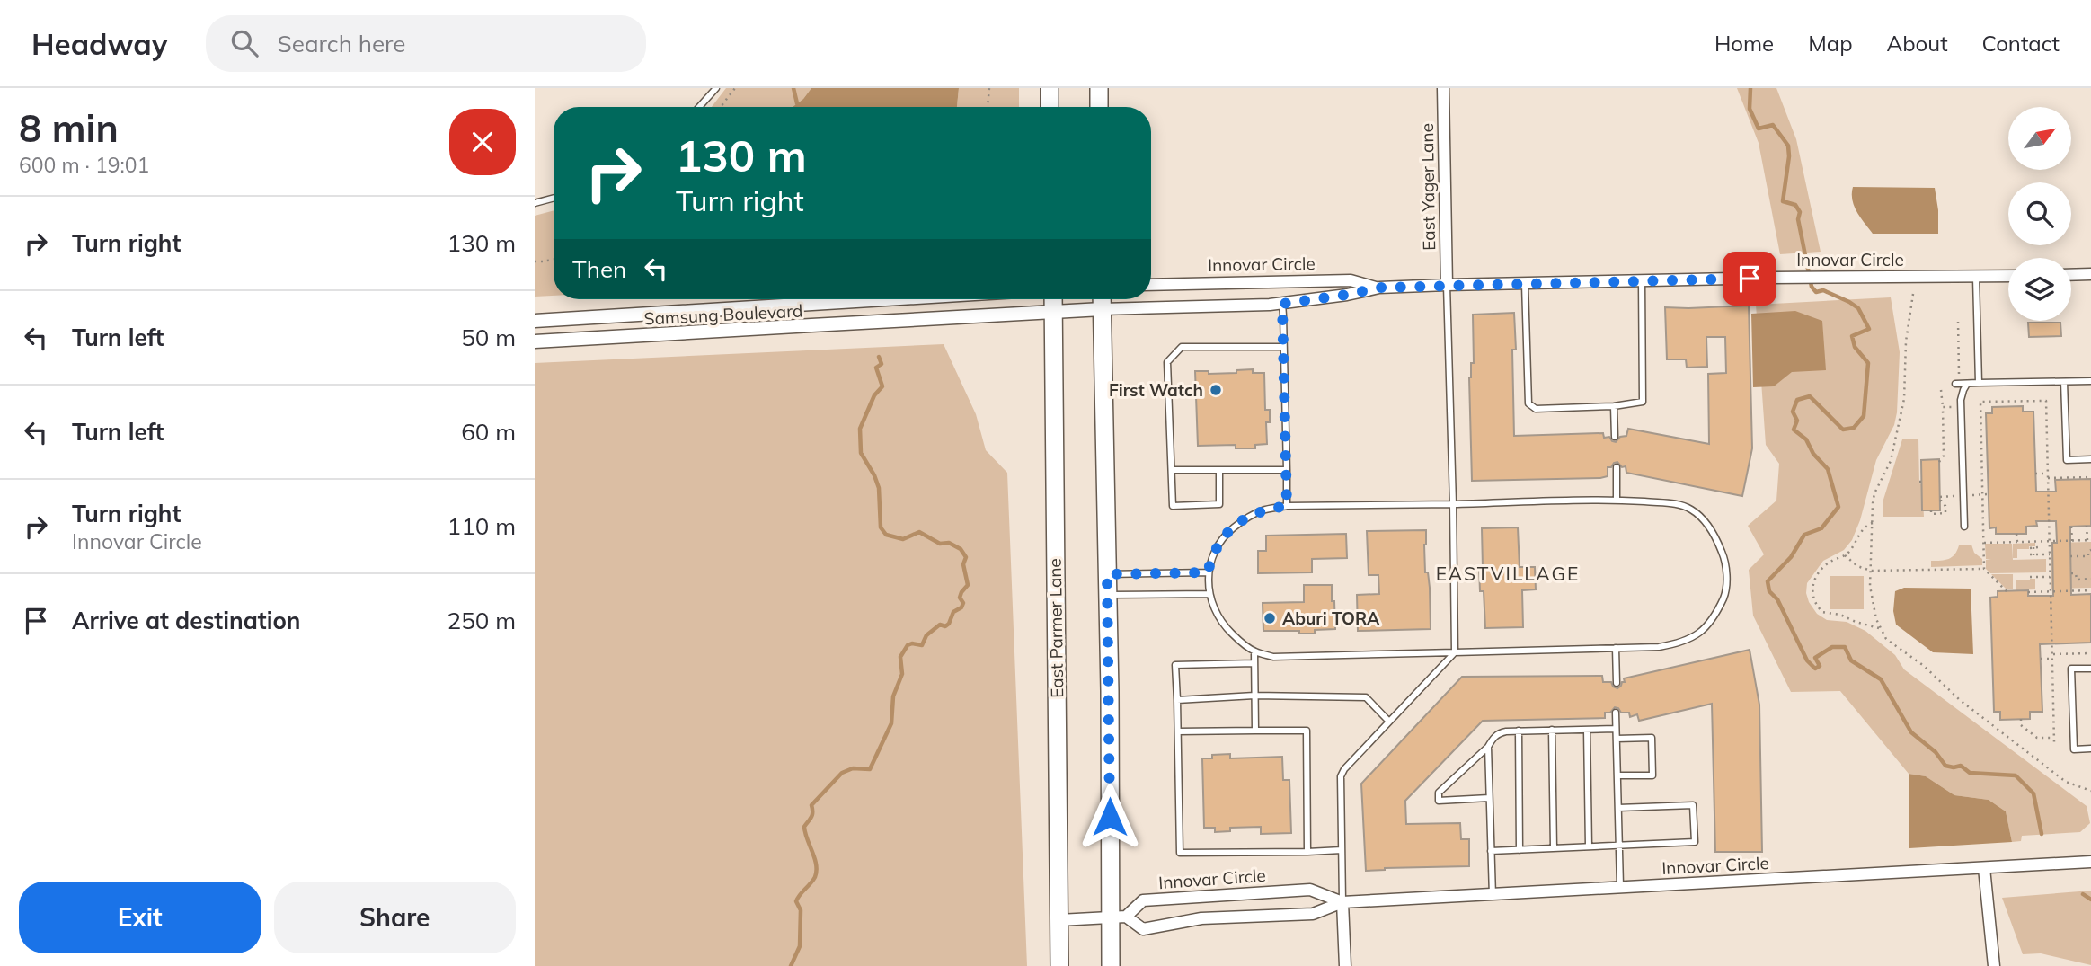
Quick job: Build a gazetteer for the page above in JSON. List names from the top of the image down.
{
  "streets": {
    "main road": ["East Parmer Lane"],
    "street": ["East Yager Lane", "Innovar Circle", "Samsung Boulevard"]
  },
  "crossings": [
    ["East Yager Lane", "Innovar Circle"],
    ["Innovar Circle", "Samsung Boulevard"],
    ["Innovar Circle", "East Parmer Lane"],
    ["Samsung Boulevard", "East Parmer Lane"]
  ],
  "districts": ["EASTVILLAGE"],
  "places": ["First Watch", "Aburi TORA"],
  "north": "top right",
  "page": {
    "header": "Headway",
    "search": "Search here",
    "nav": [
      "Home",
      "Map",
      "About",
      "Contact"
    ],
    "heading": ["8 min", "600 m · 19:01"],
    "turn": ["130 m", "Turn right"],
    "list": [
      {
        "name": "Turn right",
        "value": "130 m"
      },
      {
        "name": "Turn left",
        "value": "50 m"
      },
      {
        "name": "Turn left",
        "value": "60 m"
      },
      {
        "name": "Turn right",
        "note": "Innovar Circle",
        "value": "110 m"
      },
      {
        "name": "Arrive at destination",
        "value": "250 m"
      }
    ],
    "then": "Then",
    "buttons": ["Exit", "Share"]
  }
}
